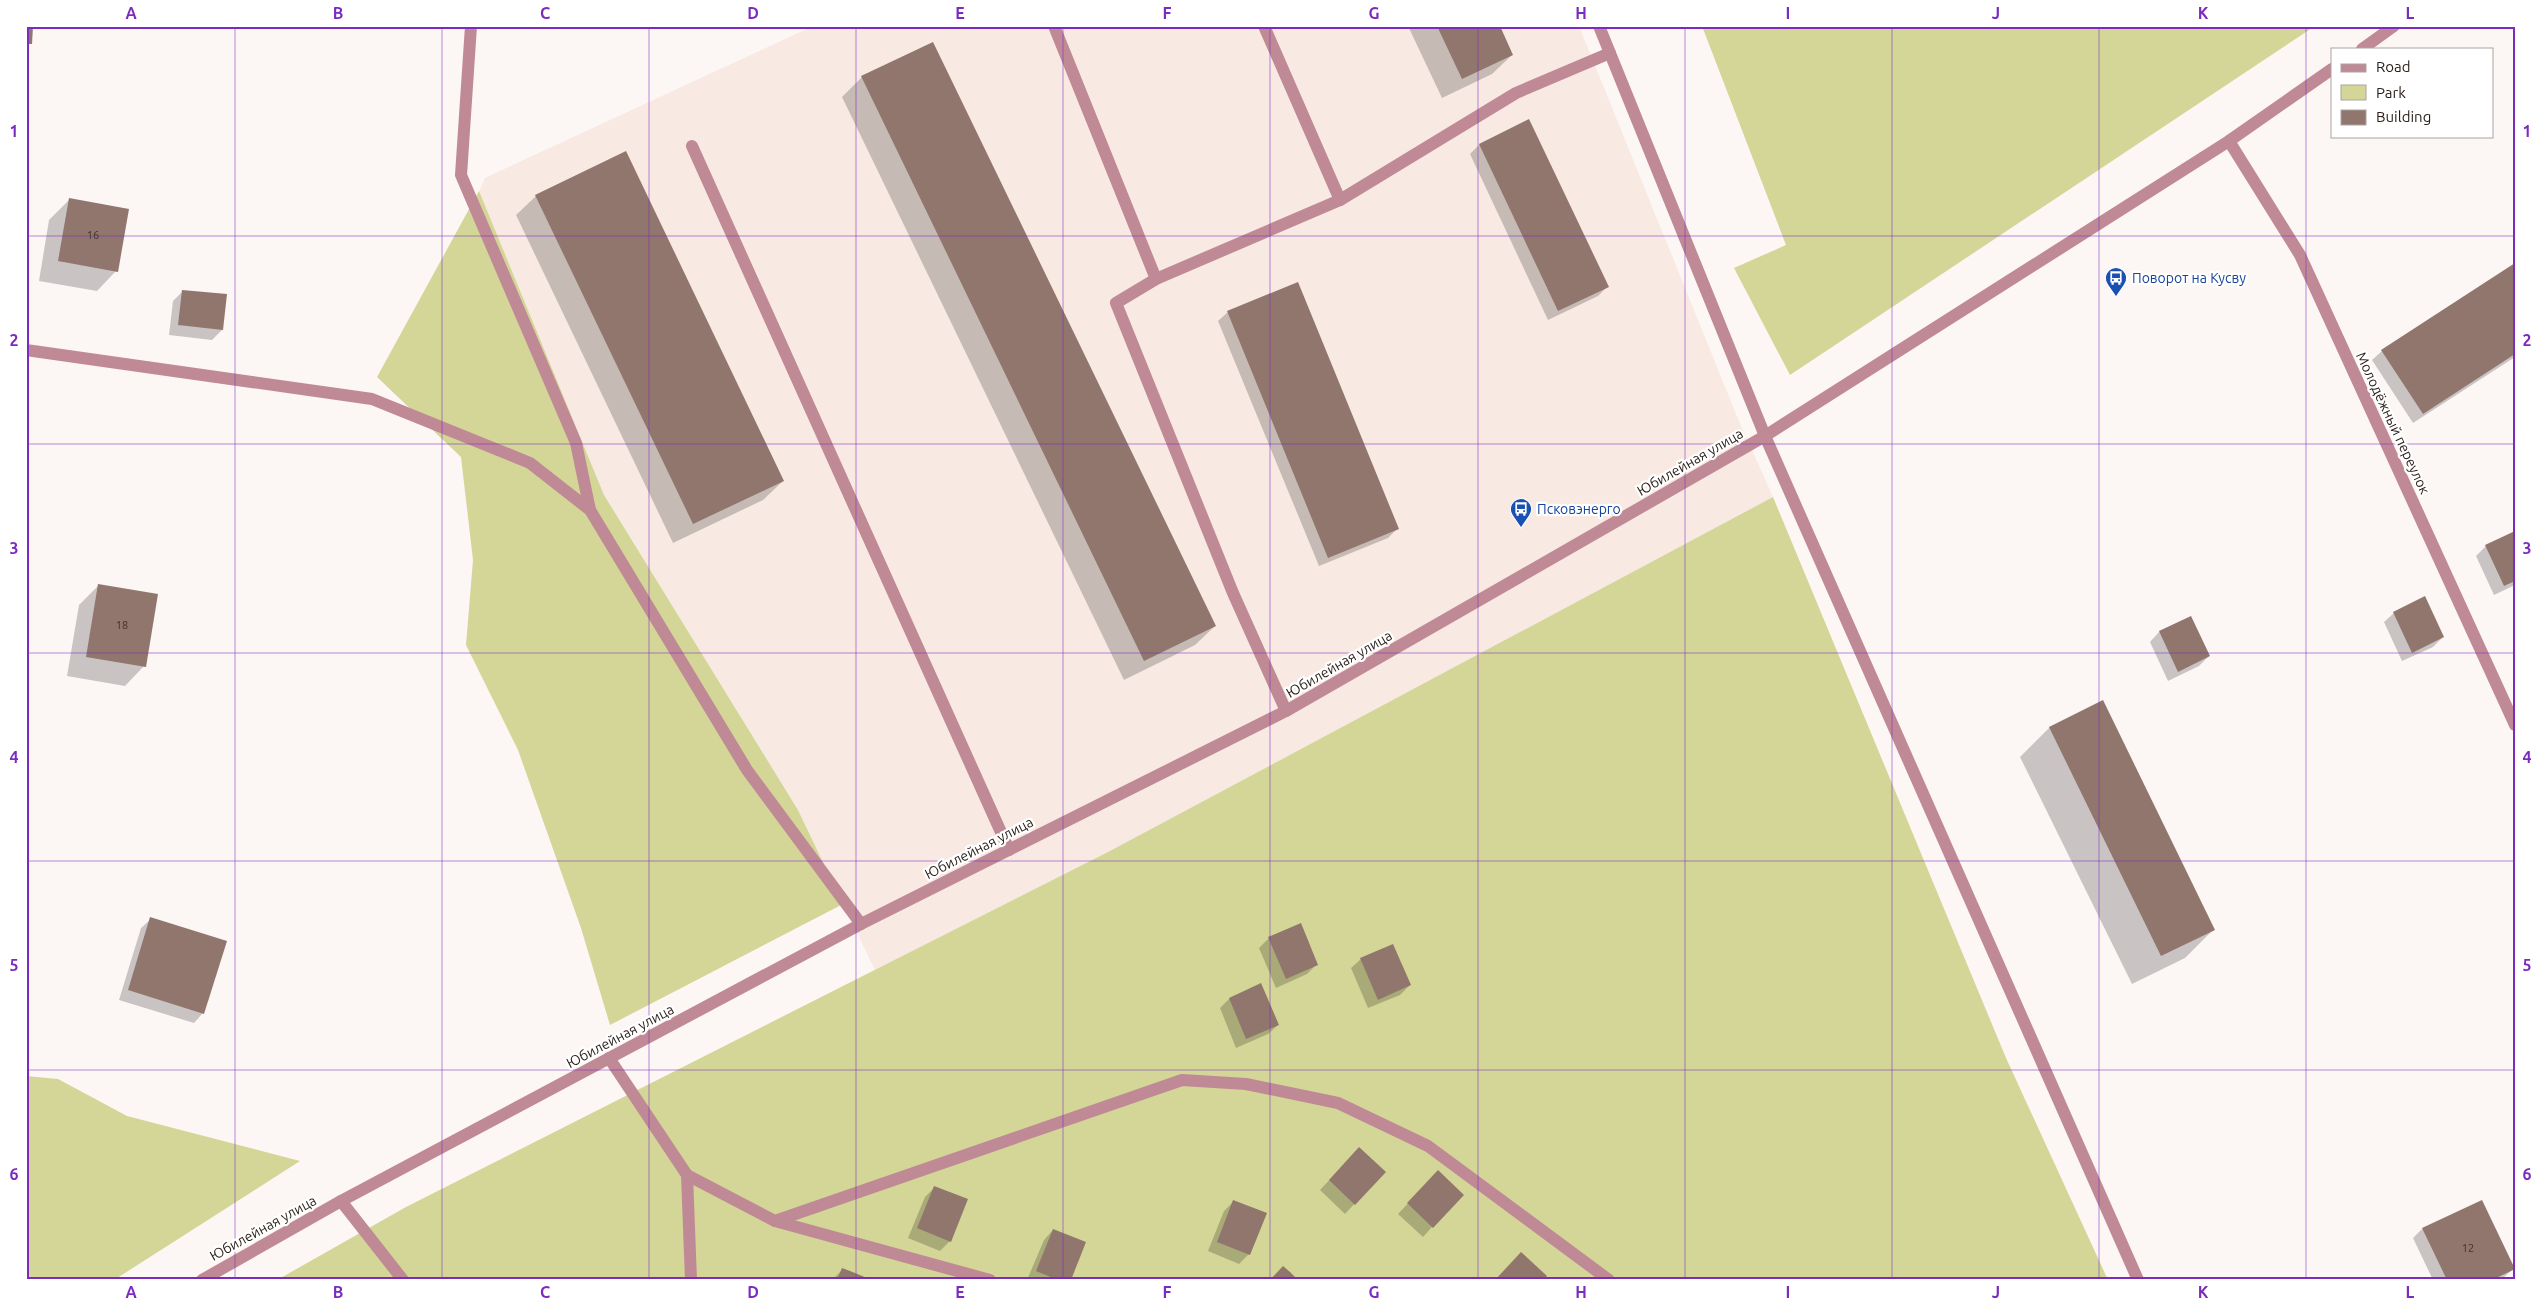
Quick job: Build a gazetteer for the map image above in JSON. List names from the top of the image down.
{
  "streets": {
    "street": ["Молодёжный переулок", "Юбилейная улица"]
  },
  "crossings": [
    ["Молодёжный переулок", "Юбилейная улица"]
  ],
  "places": {
    "bus stop": ["Поворот на Кусву", "Псковэнерго"]
  },
  "house_numbers": ["16", "18", "12"],
  "legend": ["Road", "Park", "Building"],
  "grid": {
    "columns": [
      "A",
      "B",
      "C",
      "D",
      "E",
      "F",
      "G",
      "H",
      "I",
      "J",
      "K",
      "L"
    ],
    "rows": [
      "1",
      "2",
      "3",
      "4",
      "5",
      "6"
    ]
  }
}
